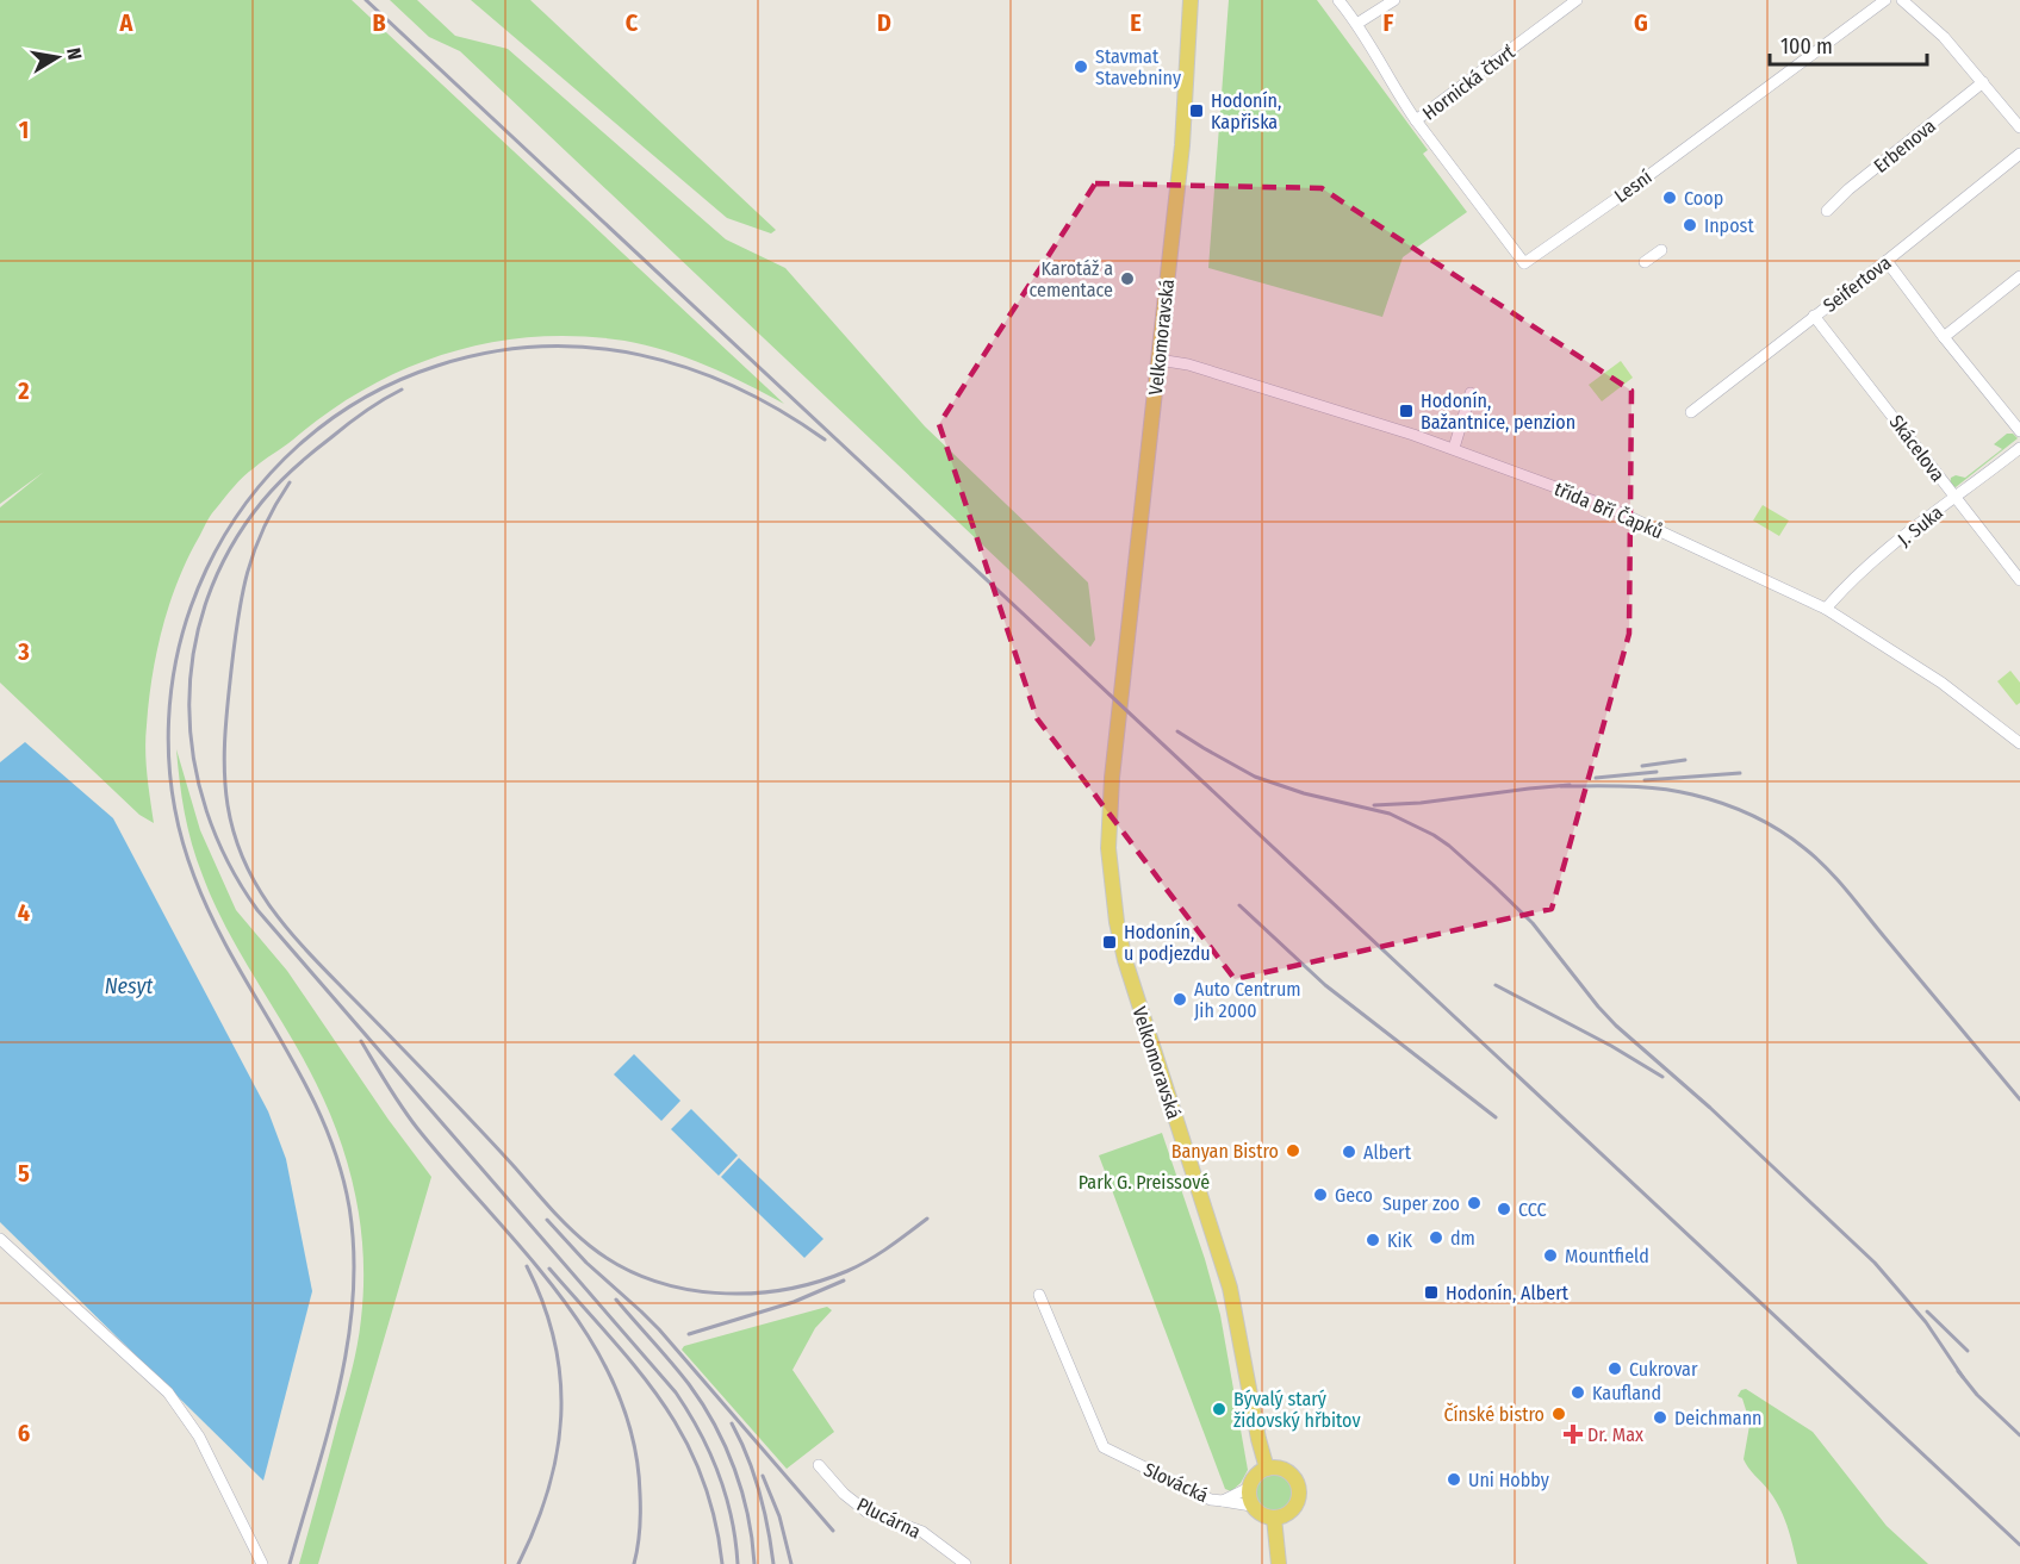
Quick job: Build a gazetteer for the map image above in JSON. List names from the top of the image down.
{
  "streets": {
    "main road": ["Velkomoravská"],
    "street": [
      "Hornická čtvrť",
      "Erbenova",
      "Lesní",
      "Seifertova",
      "Skácelova",
      "třída Bří Čapků",
      "J. Suka",
      "Slovácká",
      "Plucárna"
    ]
  },
  "crossings": [
    ["Hornická čtvrť", "Lesní"],
    ["Seifertova", "Skácelova"],
    ["Velkomoravská", "třída Bří Čapků"],
    ["Velkomoravská", "Slovácká"],
    ["Skácelova", "J. Suka"],
    ["třída Bří Čapků", "J. Suka"]
  ],
  "water": ["Nesyt"],
  "parks": ["Park G. Preissové"],
  "places": {
    "other": [
      "Stavmat Stavebniny",
      "Coop",
      "Inpost",
      "Karotáž a cementace",
      "Auto Centrum Jih 2000",
      "Banyan Bistro",
      "Albert",
      "Geco",
      "Super zoo",
      "CCC",
      "dm",
      "KiK",
      "Mountfield",
      "Cukrovar",
      "Kaufland",
      "Bývalý starý židovský hřbitov",
      "Čínské bistro",
      "Deichmann",
      "Uni Hobby"
    ],
    "transit": [
      "Hodonín, Kapřiska",
      "Hodonín, Bažantnice, penzion",
      "Hodonín, u podjezdu",
      "Hodonín, Albert"
    ],
    "health": ["Dr. Max"]
  },
  "scale_bar": "100 m",
  "north": "right",
  "grid": {
    "columns": [
      "A",
      "B",
      "C",
      "D",
      "E",
      "F",
      "G"
    ],
    "rows": [
      "1",
      "2",
      "3",
      "4",
      "5",
      "6"
    ]
  }
}
